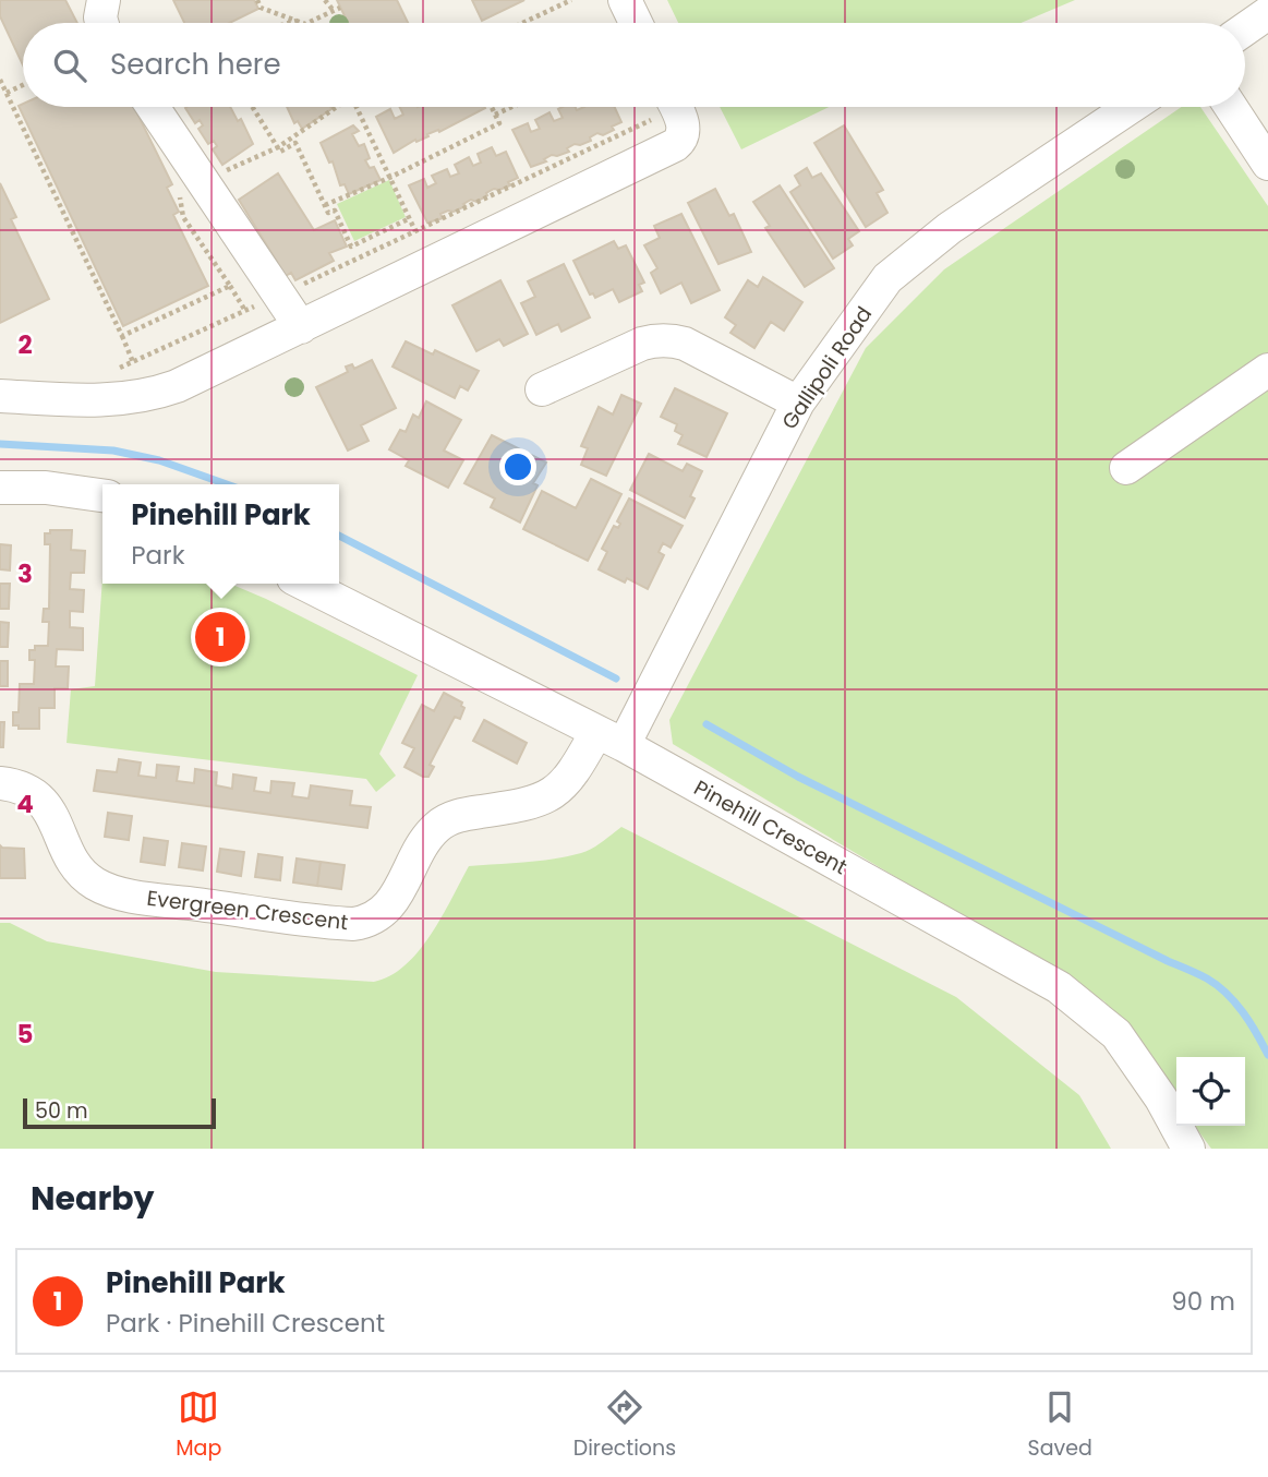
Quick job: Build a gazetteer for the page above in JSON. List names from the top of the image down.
{
  "streets": {
    "street": ["Gallipoli Road", "Pinehill Crescent", "Evergreen Crescent"]
  },
  "crossings": [
    ["Gallipoli Road", "Pinehill Crescent"],
    ["Gallipoli Road", "Evergreen Crescent"],
    ["Pinehill Crescent", "Evergreen Crescent"]
  ],
  "scale_bar": "50 m",
  "page": {
    "search": "Search here",
    "popup": ["Pinehill Park", "Park"],
    "pins": "1",
    "scale": "50 m",
    "heading": "Nearby",
    "list": [
      {
        "mark": "1",
        "name": "Pinehill Park",
        "note": "Park · Pinehill Crescent",
        "value": "90 m"
      }
    ],
    "nav": ["Map", "Directions", "Saved"]
  },
  "grid": {
    "rows": [
      "2",
      "3",
      "4",
      "5"
    ]
  }
}
